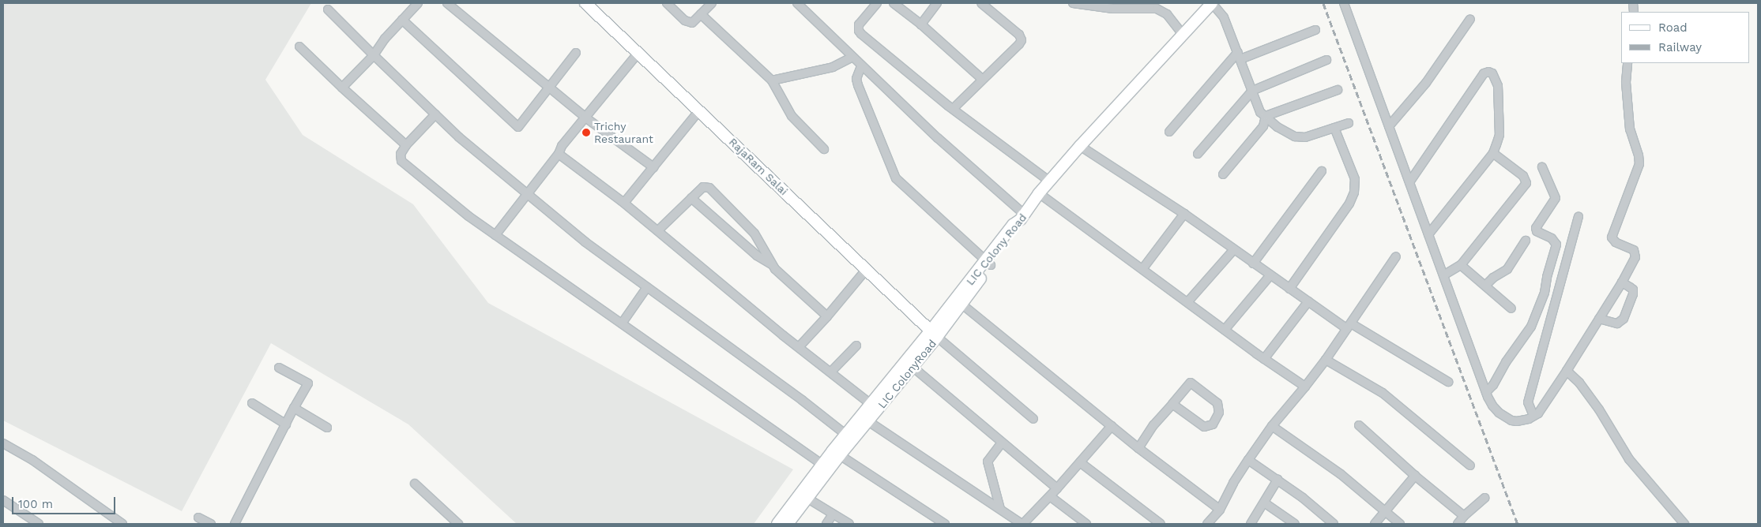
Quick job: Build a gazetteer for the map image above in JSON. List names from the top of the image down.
{
  "streets": {
    "main road": ["RajaRam Salai", "LIC Colony Road", "LIC ColonyRoad"]
  },
  "crossings": [
    ["RajaRam Salai", "LIC ColonyRoad"]
  ],
  "places": ["Trichy Restaurant"],
  "legend": ["Road", "Railway"],
  "scale_bar": "100 m"
}
